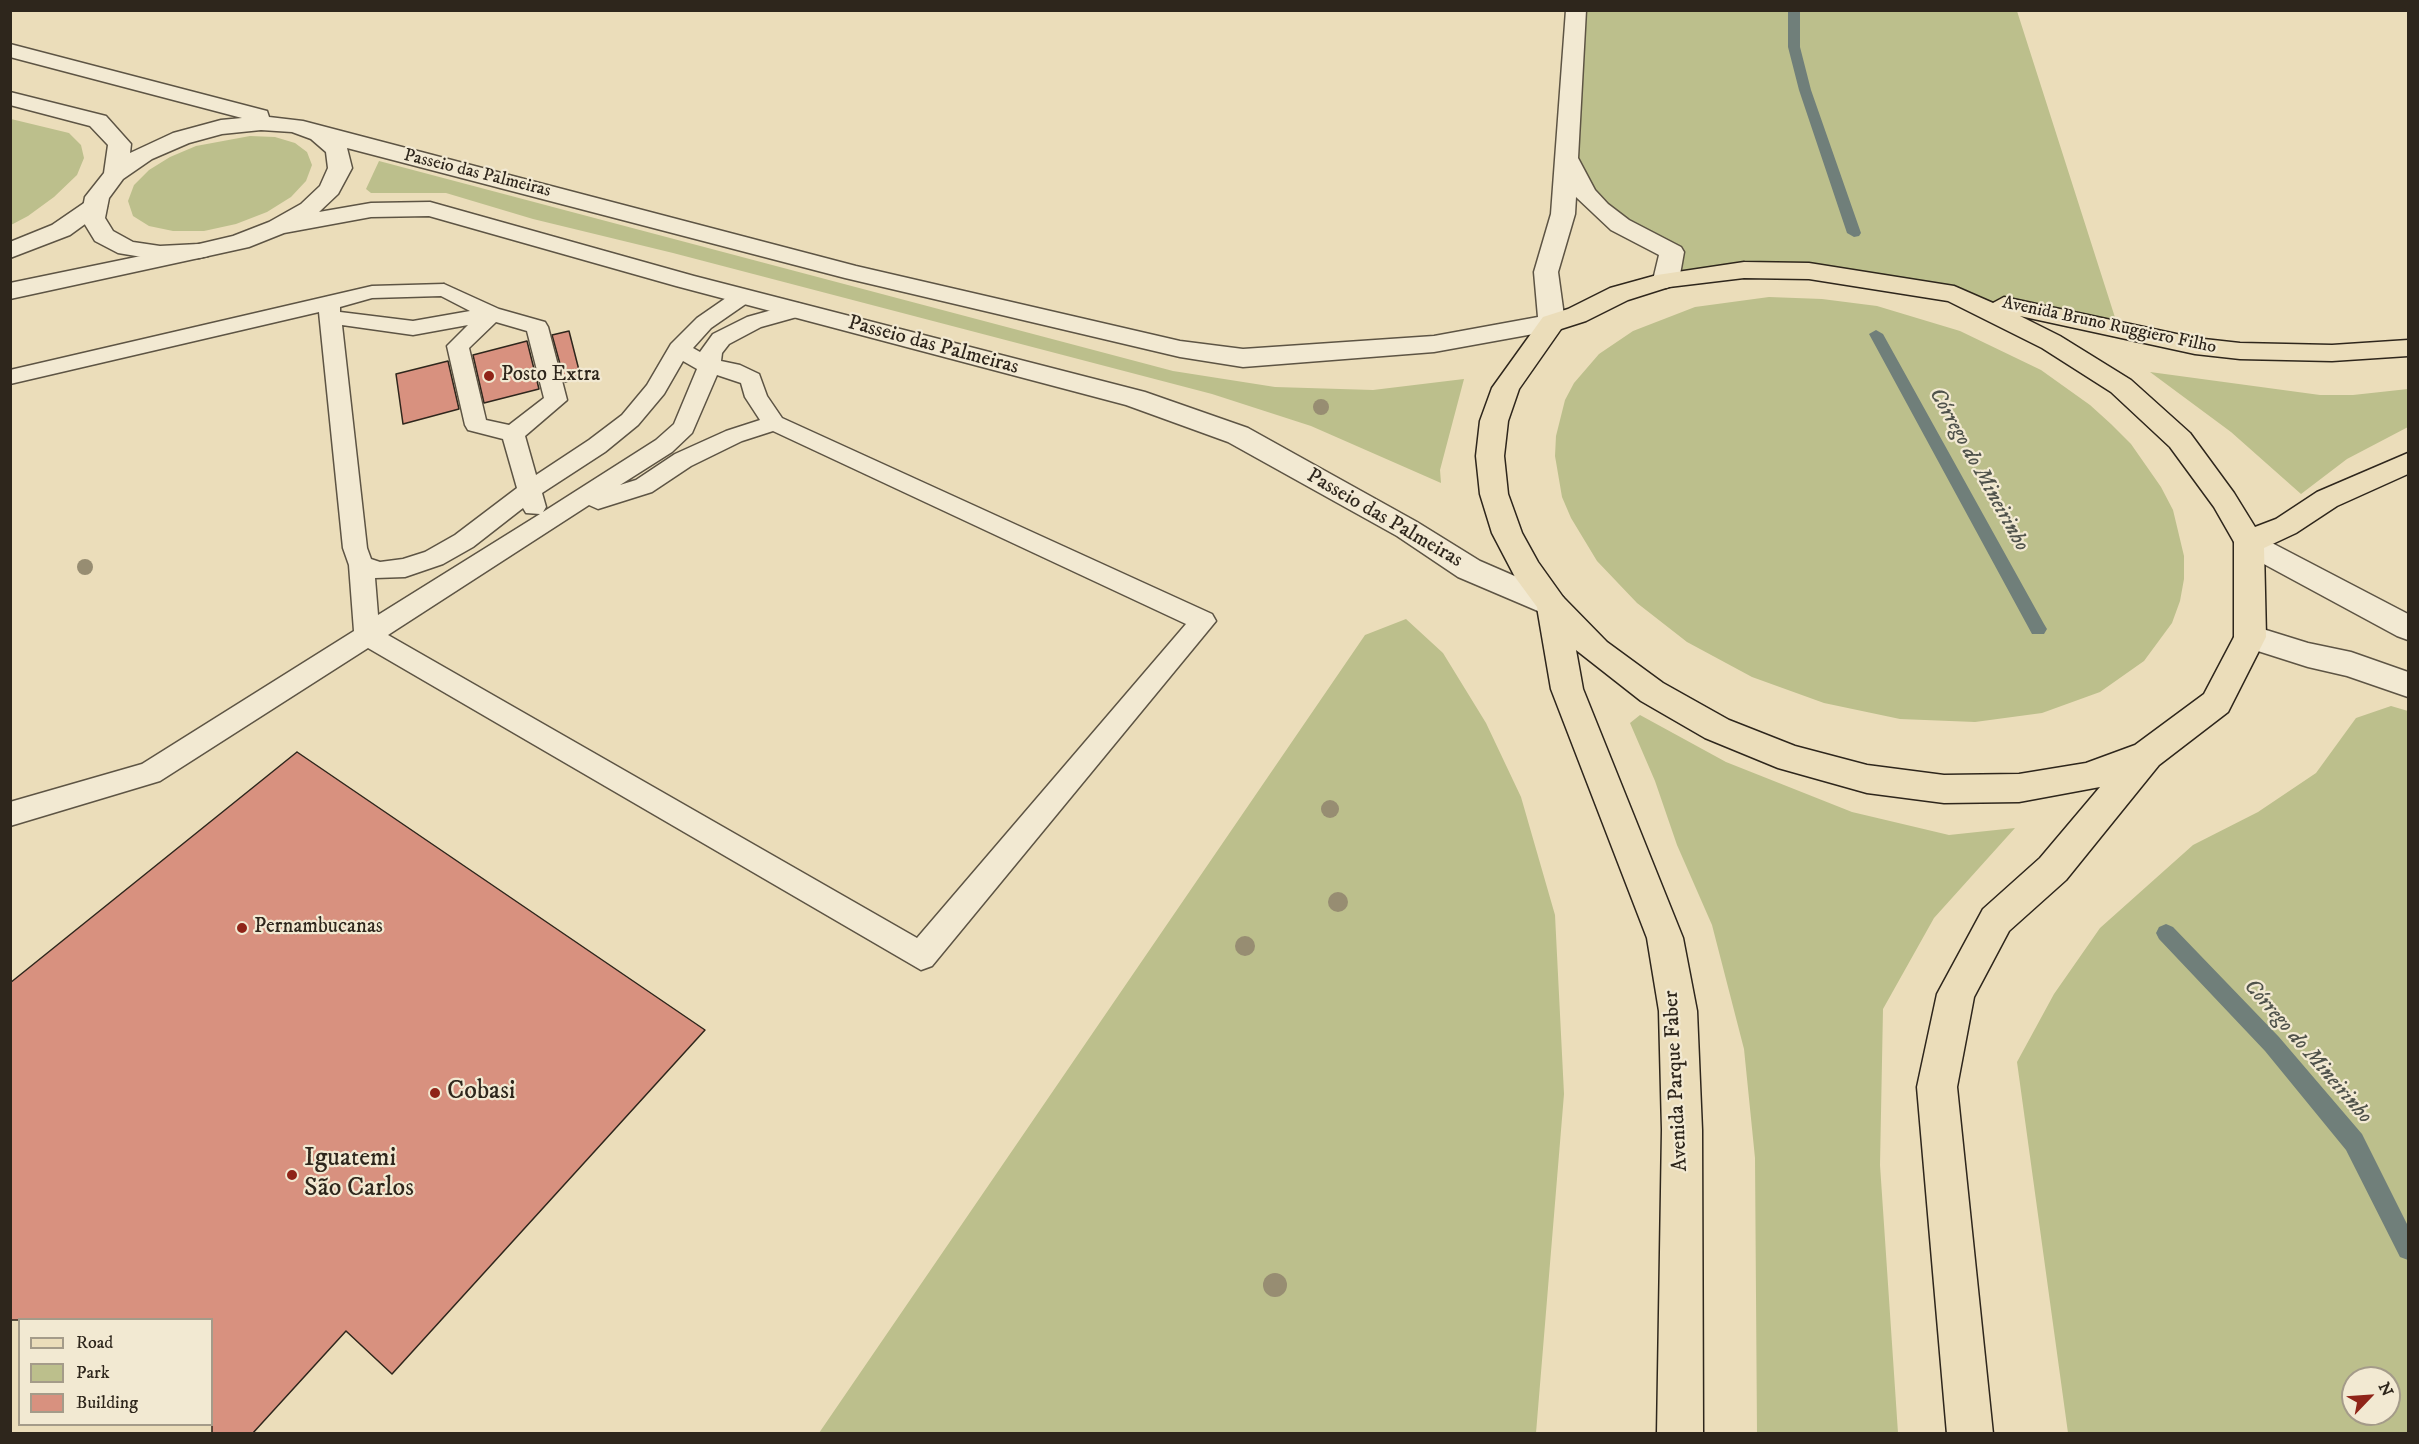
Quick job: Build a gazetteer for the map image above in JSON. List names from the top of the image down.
{
  "streets": {
    "main road": ["Avenida Bruno Ruggiero Filho", "Avenida Parque Faber"],
    "street": ["Passeio das Palmeiras"]
  },
  "crossings": [
    ["Passeio das Palmeiras", "Avenida Parque Faber"]
  ],
  "water": ["Córrego do Mineirinho"],
  "places": [
    "Posto Extra",
    "Pernambucanas",
    "Cobasi",
    "Iguatemi São Carlos"
  ],
  "legend": ["Road", "Park", "Building"],
  "north": "top right"
}
